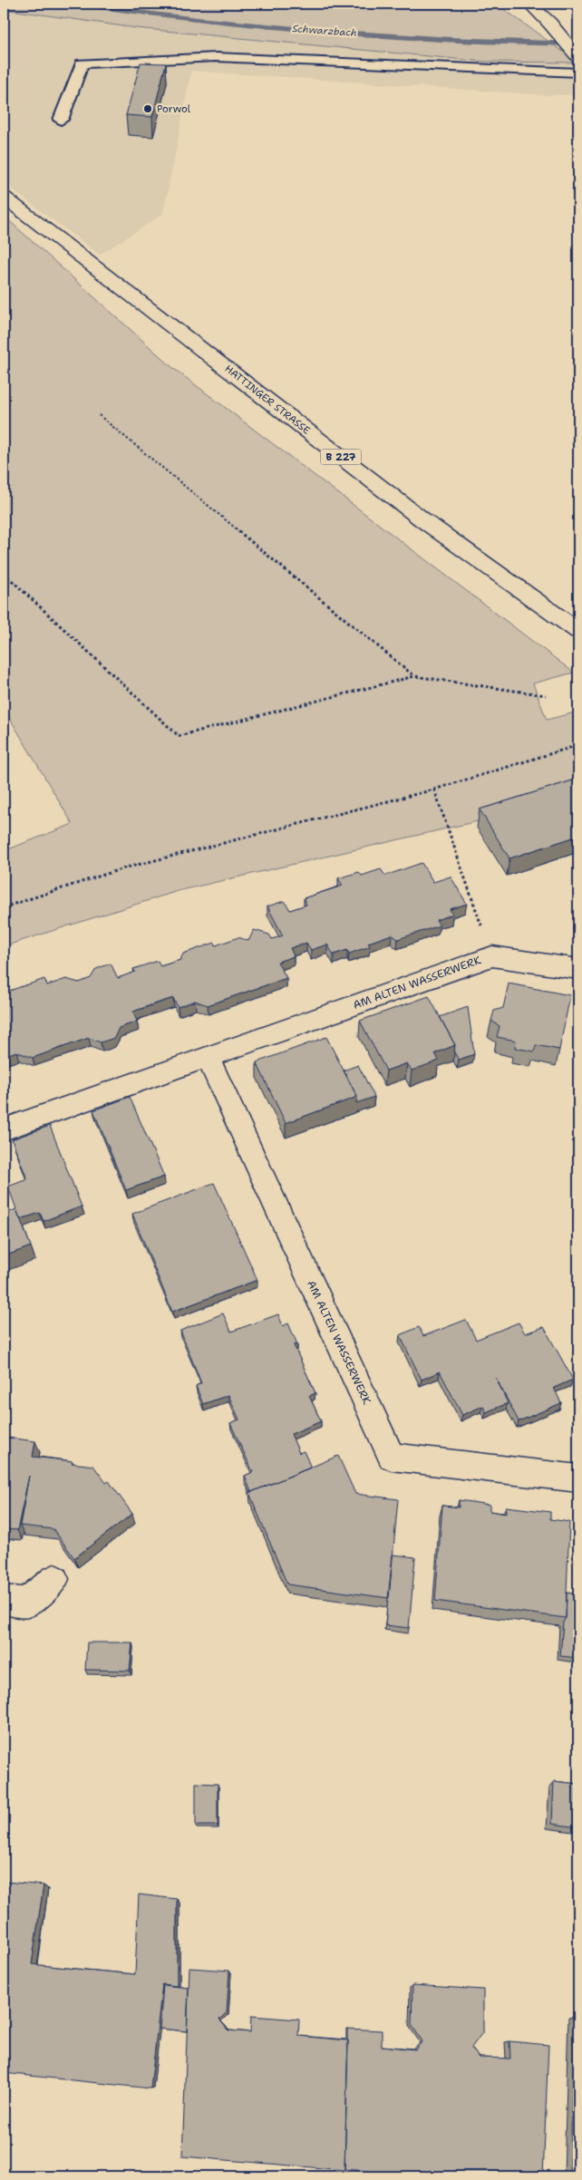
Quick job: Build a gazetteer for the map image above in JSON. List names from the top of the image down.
{
  "streets": {
    "street": ["HATTINGER STRASSE", "B 227", "AM ALTEN WASSERWERK"]
  },
  "water": ["Schwarzbach"],
  "places": ["Porwol"]
}
